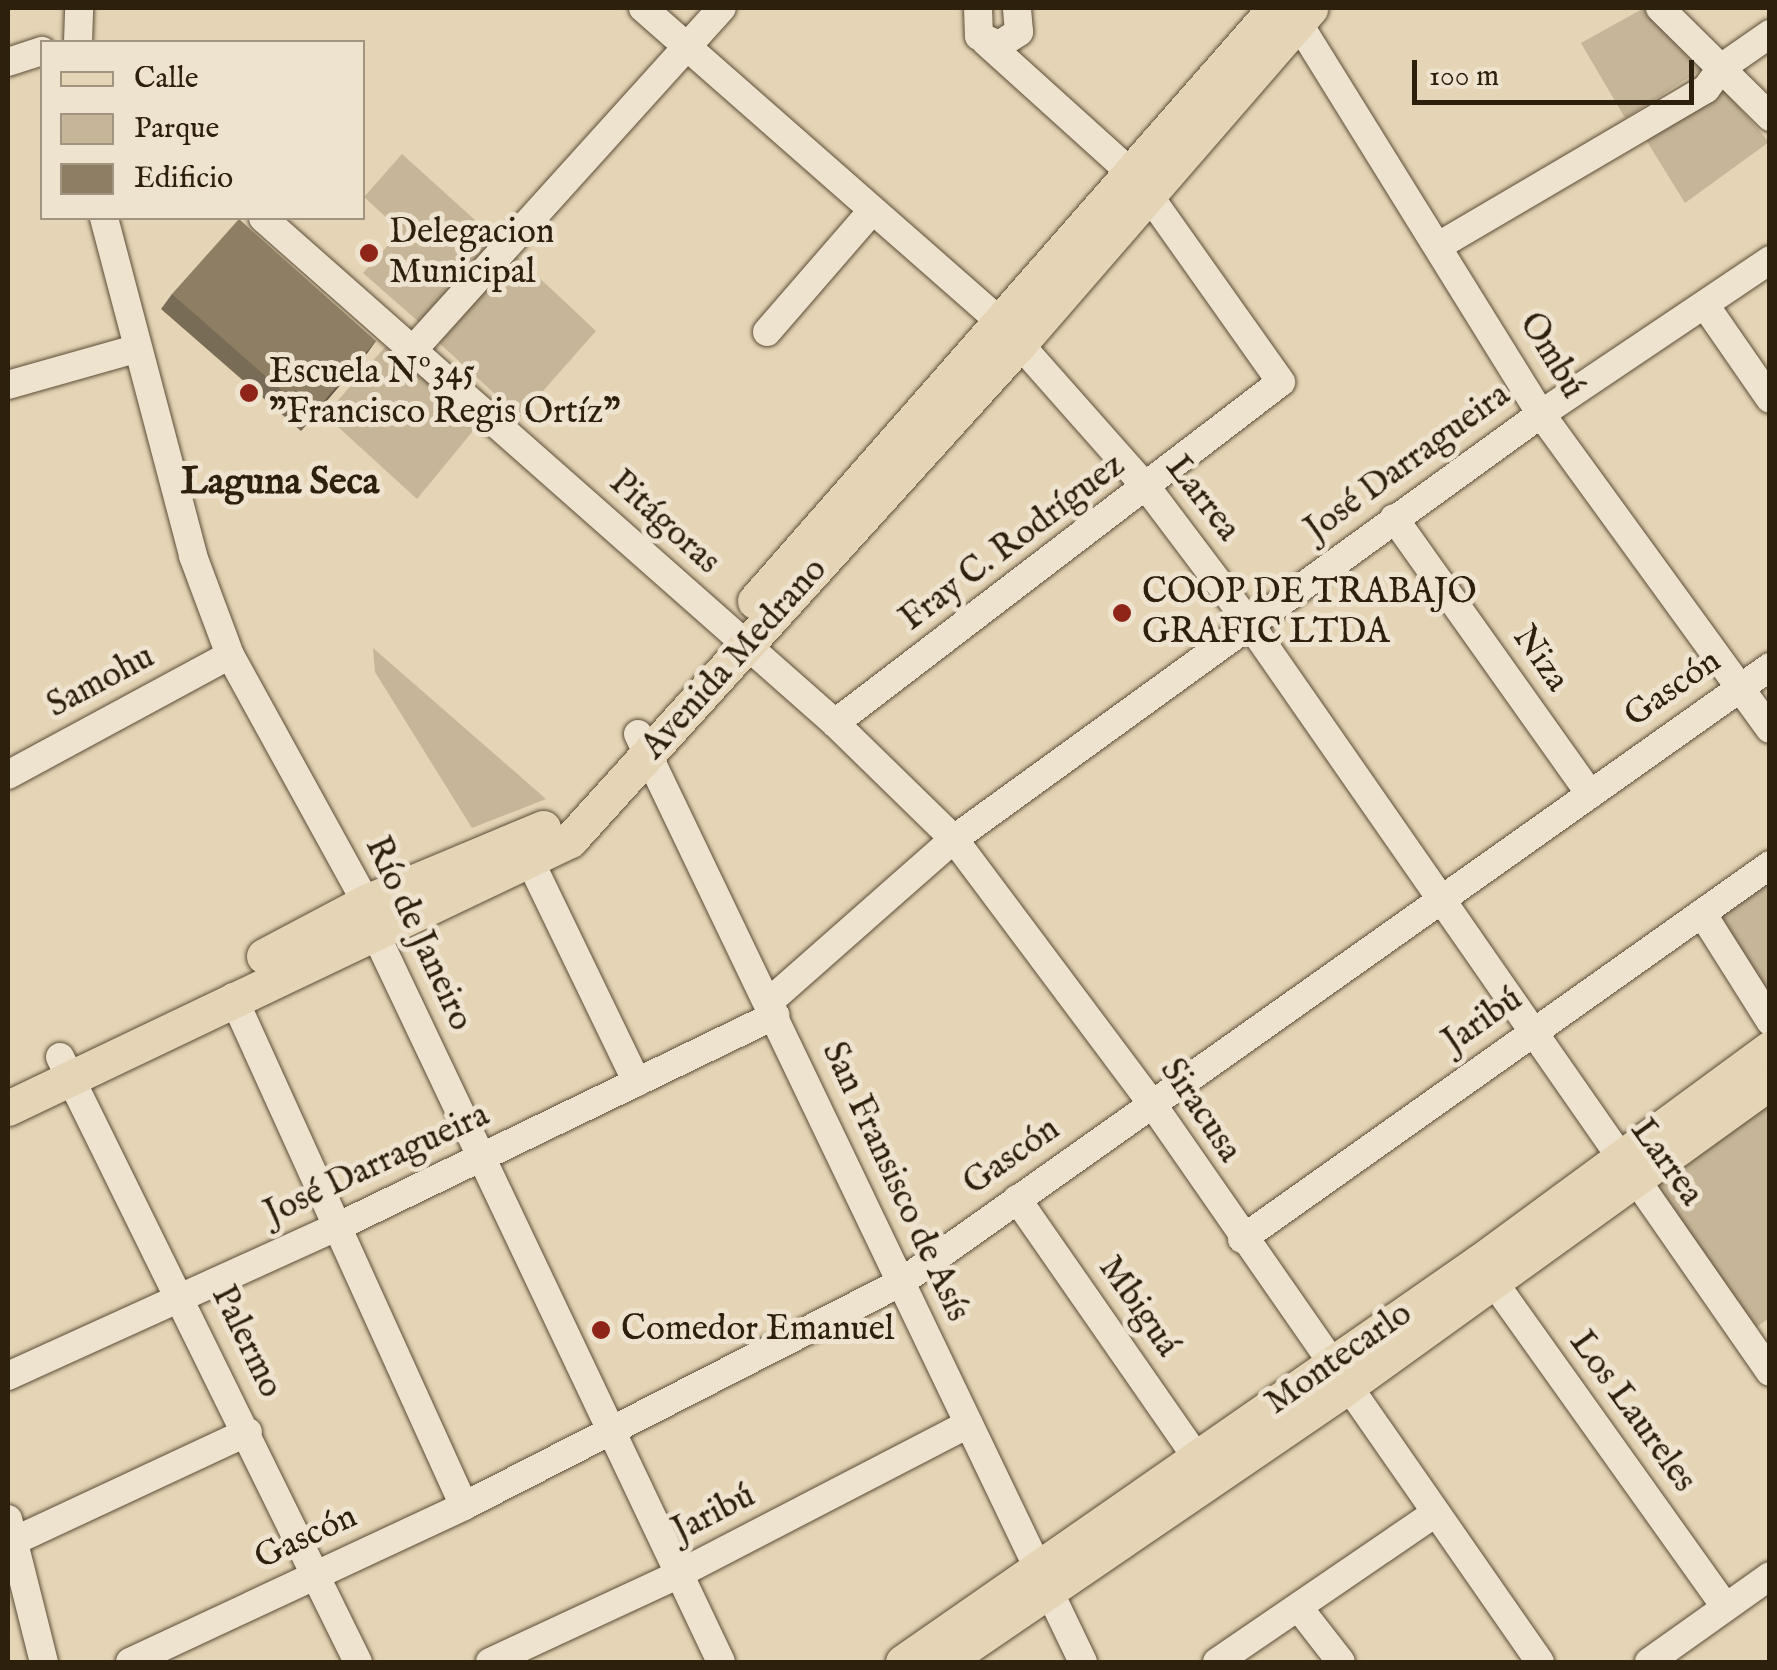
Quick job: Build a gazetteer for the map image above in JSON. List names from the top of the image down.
{
  "streets": {
    "main road": ["Avenida Medrano", "Montecarlo"],
    "street": [
      "Ombú",
      "José Darragueira",
      "Larrea",
      "Pitágoras",
      "Fray C. Rodríguez",
      "Niza",
      "Samohu",
      "Gascón",
      "Río de Janeiro",
      "Jaribú",
      "Siracusa",
      "San Fransisco de Asís",
      "Mbiguá",
      "Palermo",
      "Los Laureles"
    ]
  },
  "crossings": [
    ["Ombú", "José Darragueira"],
    ["Ombú", "Avenida Medrano"],
    ["Ombú", "Gascón"],
    ["José Darragueira", "Larrea"],
    ["José Darragueira", "Niza"],
    ["José Darragueira", "Río de Janeiro"],
    ["José Darragueira", "Siracusa"],
    ["José Darragueira", "San Fransisco de Asís"],
    ["José Darragueira", "Palermo"],
    ["Larrea", "Fray C. Rodríguez"],
    ["Larrea", "Avenida Medrano"],
    ["Larrea", "Gascón"],
    ["Larrea", "Jaribú"],
    ["Larrea", "Montecarlo"],
    ["Pitágoras", "Avenida Medrano"],
    ["Pitágoras", "Siracusa"],
    ["Fray C. Rodríguez", "Avenida Medrano"],
    ["Fray C. Rodríguez", "Siracusa"],
    ["Avenida Medrano", "Río de Janeiro"],
    ["Avenida Medrano", "Siracusa"],
    ["Avenida Medrano", "San Fransisco de Asís"],
    ["Avenida Medrano", "Palermo"],
    ["Niza", "Gascón"],
    ["Samohu", "Río de Janeiro"],
    ["Gascón", "Río de Janeiro"],
    ["Gascón", "Siracusa"],
    ["Gascón", "San Fransisco de Asís"],
    ["Gascón", "Mbiguá"],
    ["Gascón", "Palermo"],
    ["Río de Janeiro", "Jaribú"],
    ["Jaribú", "Siracusa"],
    ["Jaribú", "San Fransisco de Asís"],
    ["Siracusa", "Montecarlo"],
    ["San Fransisco de Asís", "Montecarlo"],
    ["Mbiguá", "Montecarlo"],
    ["Montecarlo", "Los Laureles"]
  ],
  "districts": ["Laguna Seca"],
  "places": [
    "Delegacion Municipal",
    "Escuela Nº345 \"Francisco Regis Ortíz\"",
    "COOP DE TRABAJO GRAFIC LTDA",
    "Comedor Emanuel"
  ],
  "legend": ["Calle", "Parque", "Edificio"],
  "scale_bar": "100 m"
}
